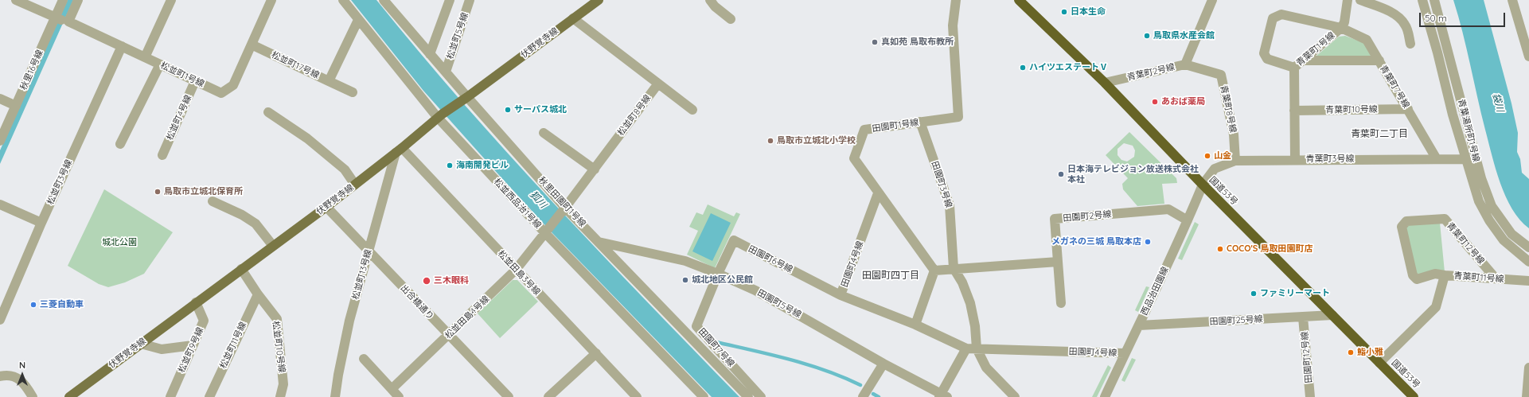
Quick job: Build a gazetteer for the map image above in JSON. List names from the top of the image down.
{
  "streets": {
    "highway": ["国道53号"],
    "main road": ["伏野覚寺線"],
    "street": [
      "松並町5号線",
      "青葉町1号線",
      "松並町17号線",
      "秋里16号線",
      "青葉町2号線",
      "松並町1号線",
      "青葉町7号線",
      "青葉町8号線",
      "青葉町10号線",
      "松並町8号線",
      "松並町4号線",
      "田園町1号線",
      "青葉湯所町1号線",
      "青葉町3号線",
      "松並町3号線",
      "田園町3号線",
      "秋里田園町1号線",
      "松並西品治1号線",
      "田園町2号線",
      "青葉町12号線",
      "田園町6号線",
      "田園町4号線",
      "松並田島3号線",
      "松並町13号線",
      "青葉町11号線",
      "西品治田園線",
      "出合橋通り",
      "田園町5号線",
      "松並田島4号線",
      "田園町25号線",
      "松並町11号線",
      "松並町10号線",
      "田園町7号線",
      "松並町9号線",
      "田園町12号線"
    ]
  },
  "crossings": [
    ["松並町5号線", "秋里田園町1号線"],
    ["伏野覚寺線", "秋里田園町1号線"],
    ["伏野覚寺線", "松並西品治1号線"],
    ["伏野覚寺線", "松並田島3号線"],
    ["伏野覚寺線", "松並町13号線"],
    ["伏野覚寺線", "出合橋通り"],
    ["伏野覚寺線", "松並町10号線"],
    ["伏野覚寺線", "松並町9号線"],
    ["青葉町1号線", "青葉町7号線"],
    ["青葉町1号線", "青葉町10号線"],
    ["青葉町1号線", "青葉町3号線"],
    ["松並町17号線", "松並町1号線"],
    ["松並町17号線", "松並西品治1号線"],
    ["秋里16号線", "松並町1号線"],
    ["青葉町2号線", "青葉町8号線"],
    ["青葉町2号線", "国道53号"],
    ["松並町1号線", "松並町4号線"],
    ["松並町1号線", "松並町3号線"],
    ["青葉町7号線", "青葉町10号線"],
    ["青葉町7号線", "青葉町3号線"],
    ["青葉町8号線", "青葉町3号線"],
    ["松並町8号線", "秋里田園町1号線"],
    ["松並町8号線", "松並西品治1号線"],
    ["松並町8号線", "松並田島4号線"],
    ["田園町1号線", "田園町3号線"],
    ["田園町1号線", "田園町4号線"],
    ["青葉町3号線", "国道53号"],
    ["青葉町3号線", "西品治田園線"],
    ["国道53号", "青葉町11号線"],
    ["国道53号", "西品治田園線"],
    ["国道53号", "田園町25号線"],
    ["秋里田園町1号線", "田園町5号線"],
    ["松並西品治1号線", "松並田島4号線"],
    ["田園町2号線", "西品治田園線"],
    ["青葉町12号線", "青葉町11号線"],
    ["田園町6号線", "田園町4号線"],
    ["田園町6号線", "田園町5号線"],
    ["田園町6号線", "田園町7号線"],
    ["田園町4号線", "西品治田園線"],
    ["松並田島3号線", "松並町13号線"],
    ["松並田島3号線", "松並田島4号線"],
    ["松並町13号線", "出合橋通り"],
    ["西品治田園線", "田園町25号線"],
    ["出合橋通り", "松並田島4号線"],
    ["田園町5号線", "田園町7号線"],
    ["田園町25号線", "田園町12号線"],
    ["松並町11号線", "松並町10号線"]
  ],
  "districts": ["青葉町二丁目", "田園町四丁目"],
  "water": ["袋川", "狐川"],
  "parks": ["城北公園"],
  "places": [
    "日本生命",
    "鳥取県水産会館",
    "真如苑 鳥取布教所",
    "ハイツエステートⅤ",
    "あおば薬局",
    "サーパス城北",
    "鳥取市立城北小学校",
    "山金",
    "海南開発ビル",
    "日本海テレビジョン放送株式会社 本社",
    "鳥取市立城北保育所",
    "メガネの三城 鳥取本店",
    "COCO'S 鳥取田園町店",
    "城北地区公民館",
    "三木眼科",
    "ファミリーマート",
    "三菱自動車",
    "鮨小雅"
  ],
  "scale_bar": "50 m",
  "north": "top"
}
